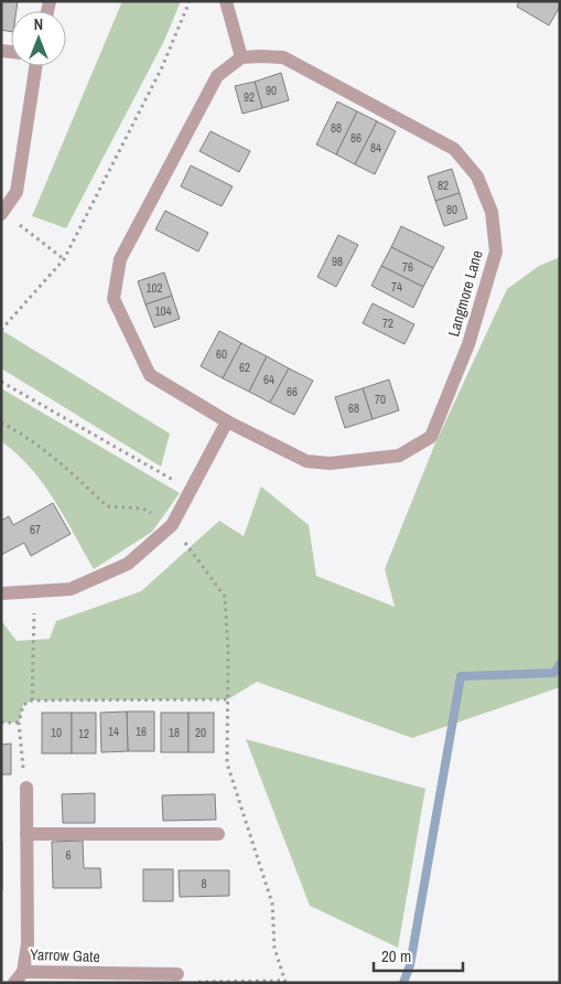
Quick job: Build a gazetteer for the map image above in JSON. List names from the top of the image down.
{
  "streets": {
    "street": ["Langmore Lane", "Yarrow Gate"]
  },
  "house_numbers": [
    "90",
    "92",
    "88",
    "86",
    "84",
    "82",
    "80",
    "98",
    "76",
    "74",
    "102",
    "104",
    "72",
    "60",
    "62",
    "64",
    "66",
    "70",
    "68",
    "67",
    "14",
    "16",
    "10",
    "18",
    "20",
    "12",
    "6",
    "8"
  ],
  "scale_bar": "20 m",
  "north": "top"
}
